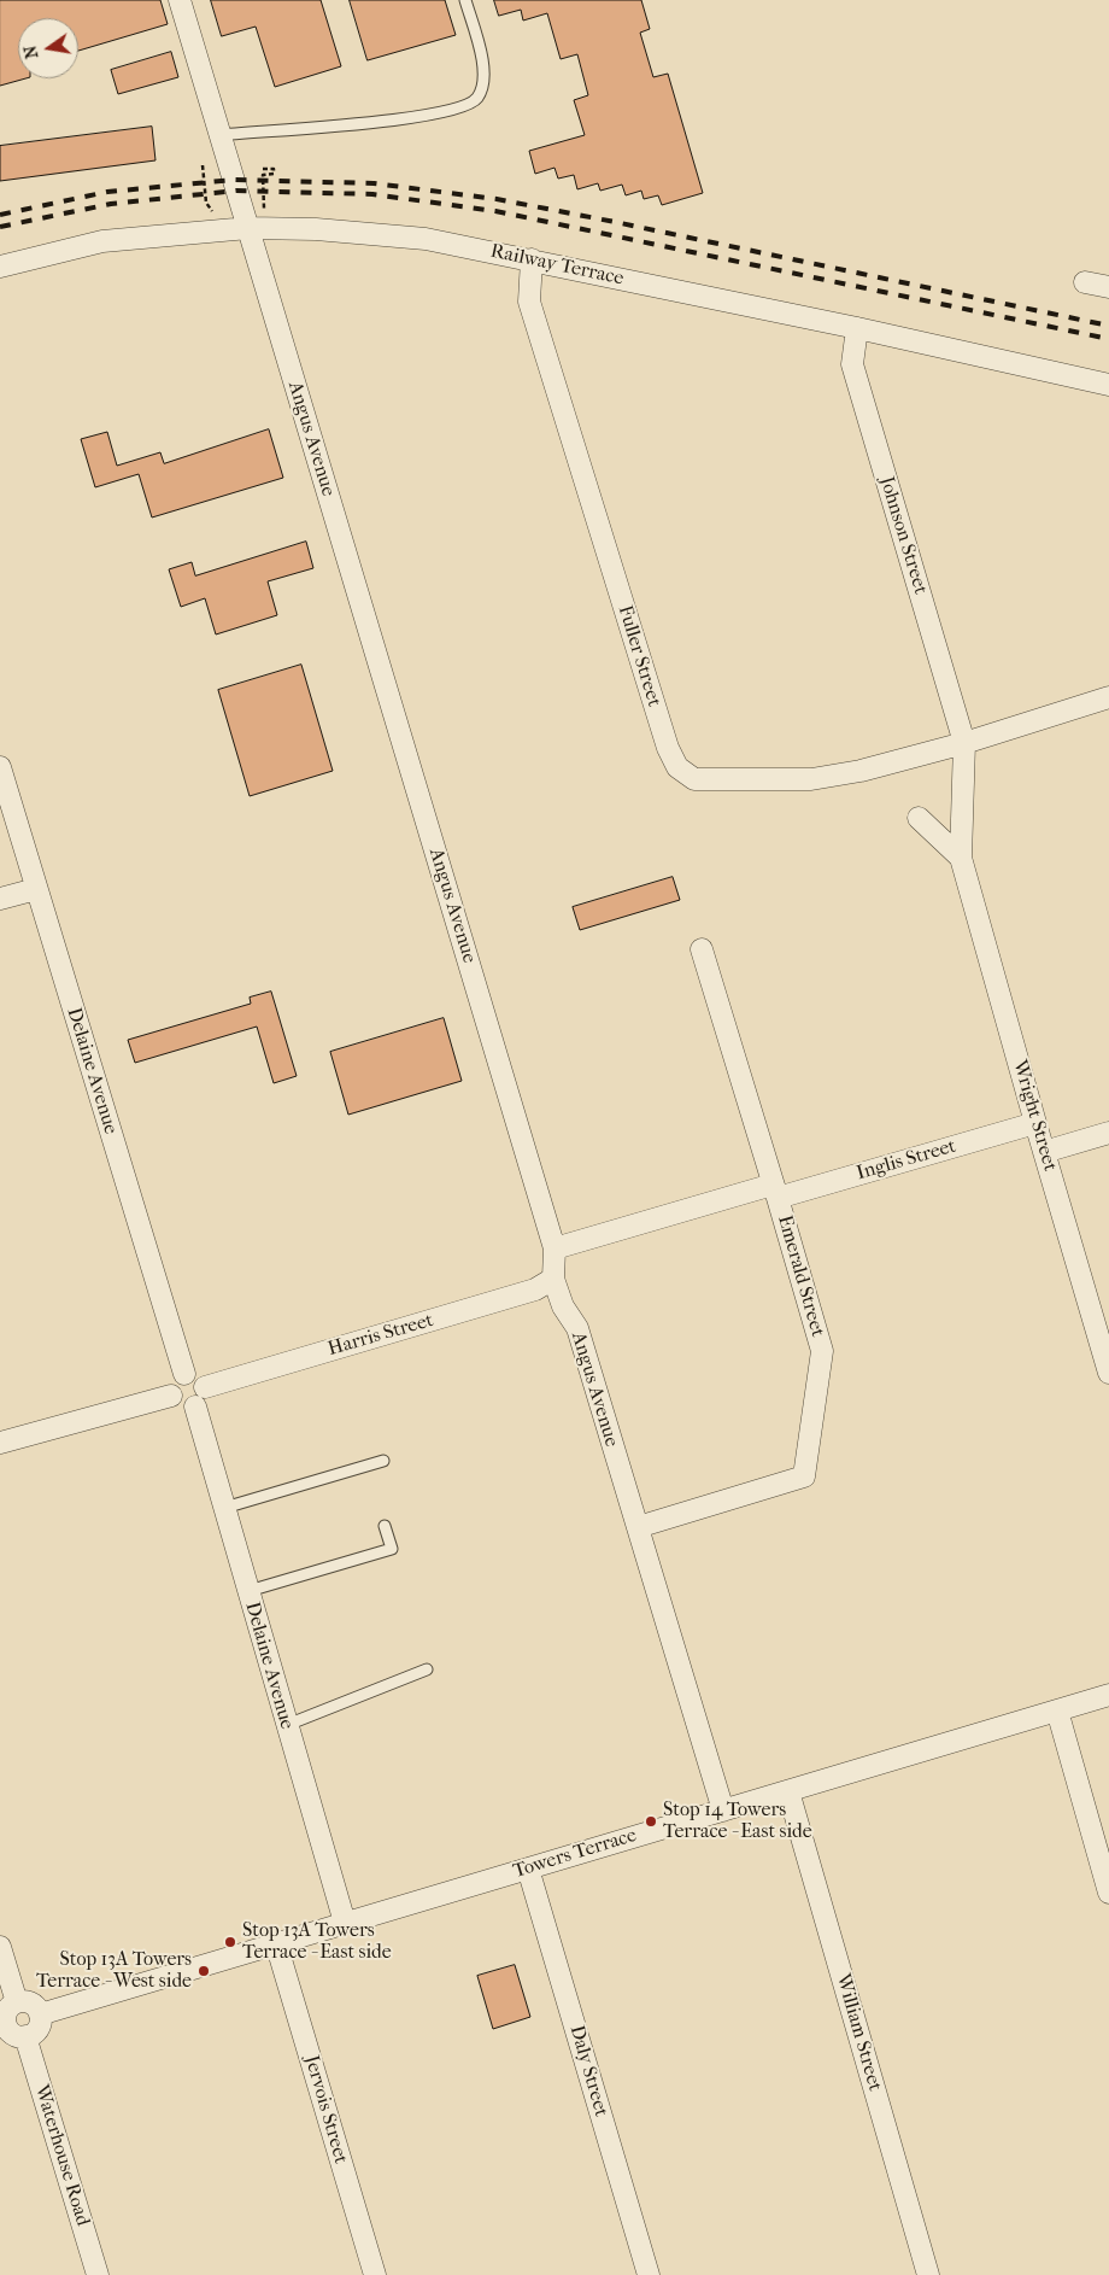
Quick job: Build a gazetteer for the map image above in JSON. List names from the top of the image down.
{
  "streets": {
    "street": [
      "Railway Terrace",
      "Angus Avenue",
      "Johnson Street",
      "Fuller Street",
      "Delaine Avenue",
      "Wright Street",
      "Inglis Street",
      "Emerald Street",
      "Harris Street",
      "Towers Terrace",
      "William Street",
      "Daly Street",
      "Jervois Street",
      "Waterhouse Road"
    ]
  },
  "crossings": [
    ["Railway Terrace", "Angus Avenue"],
    ["Railway Terrace", "Johnson Street"],
    ["Railway Terrace", "Fuller Street"],
    ["Angus Avenue", "Inglis Street"],
    ["Angus Avenue", "Emerald Street"],
    ["Angus Avenue", "Harris Street"],
    ["Angus Avenue", "Towers Terrace"],
    ["Johnson Street", "Fuller Street"],
    ["Johnson Street", "Wright Street"],
    ["Fuller Street", "Wright Street"],
    ["Delaine Avenue", "Harris Street"],
    ["Delaine Avenue", "Towers Terrace"],
    ["Wright Street", "Inglis Street"],
    ["Inglis Street", "Emerald Street"],
    ["Towers Terrace", "William Street"],
    ["Towers Terrace", "Daly Street"],
    ["Towers Terrace", "Jervois Street"],
    ["Towers Terrace", "Waterhouse Road"]
  ],
  "places": ["Stop 14 Towers Terrace - East side", "Stop 13A Towers Terrace - East side", "Stop 13A Towers Terrace - West side"],
  "north": "left"
}
